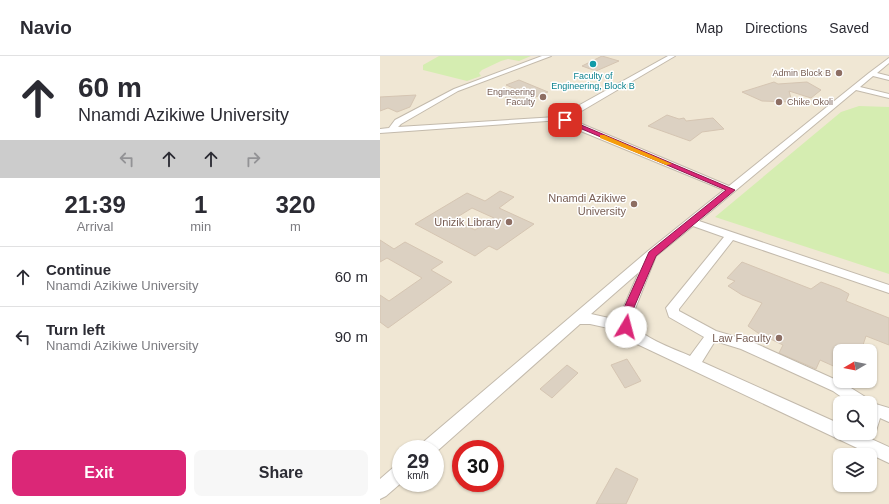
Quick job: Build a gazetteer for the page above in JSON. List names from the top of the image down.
{
  "places": [
    "Faculty of Engineering, Block B",
    "Admin Block B",
    "Engineering Faculty",
    "Chike Okoli",
    "Nnamdi Azikiwe University",
    "Unizik Library",
    "Law Faculty"
  ],
  "north": "left",
  "page": {
    "header": "Navio",
    "nav": ["Map", "Directions", "Saved"],
    "turn": ["60 m", "Nnamdi Azikiwe University"],
    "eta": [
      "21:39",
      "Arrival",
      "1",
      "min",
      "320",
      "m"
    ],
    "list": [
      {
        "name": "Continue",
        "note": "Nnamdi Azikiwe University",
        "value": "60 m"
      },
      {
        "name": "Turn left",
        "note": "Nnamdi Azikiwe University",
        "value": "90 m"
      }
    ],
    "speed": "29 km/h",
    "limit": "30",
    "buttons": ["Exit", "Share"]
  }
}
